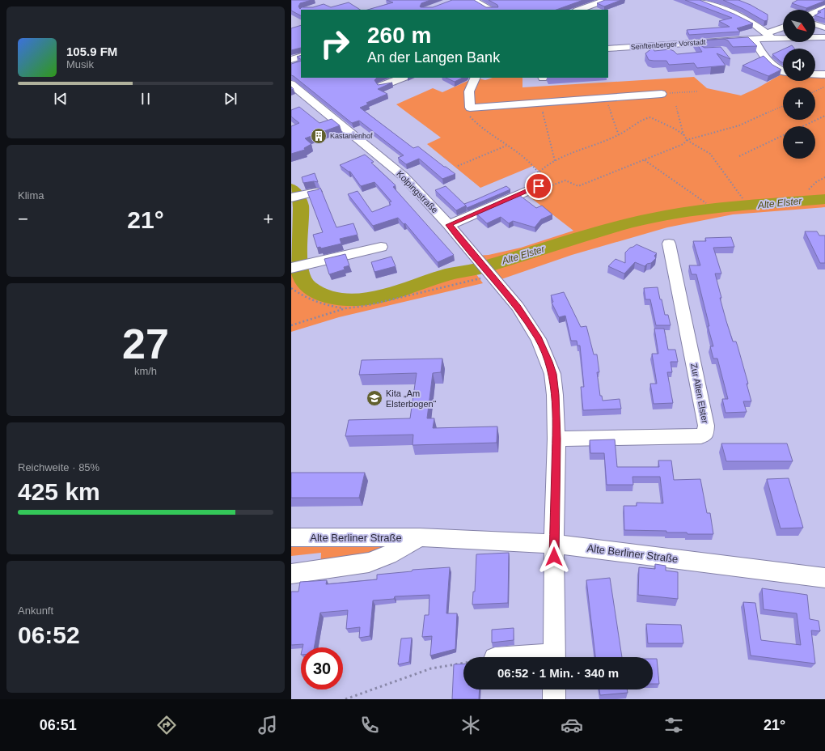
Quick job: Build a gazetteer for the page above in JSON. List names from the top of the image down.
{
  "streets": {
    "street": [
      "Senftenberger Vorstadt",
      "Kolpingstraße",
      "Zur Alten Elster",
      "Alte Berliner Straße"
    ]
  },
  "crossings": [
    ["Kolpingstraße", "Zur Alten Elster"],
    ["Kolpingstraße", "Alte Berliner Straße"]
  ],
  "water": ["Alte Elster"],
  "places": {
    "building": ["Kastanienhof"],
    "school or university": ["Kita „Am Elsterbogen“"]
  },
  "north": "bottom right",
  "page": {
    "map_buttons": ["+", "−"],
    "turn": ["260 m", "An der Langen Bank"],
    "song": ["105.9 FM", "Musik"],
    "tile": [
      "Klima",
      ["27", "km/h"],
      ["Reichweite · 85%", "425 km"],
      ["Ankunft", "06:52"]
    ],
    "heat": ["−", "21°", "+"],
    "limit": "30",
    "trip": "06:52 · 1 Min. · 340 m",
    "tabs": ["06:51", "21°"]
  }
}
